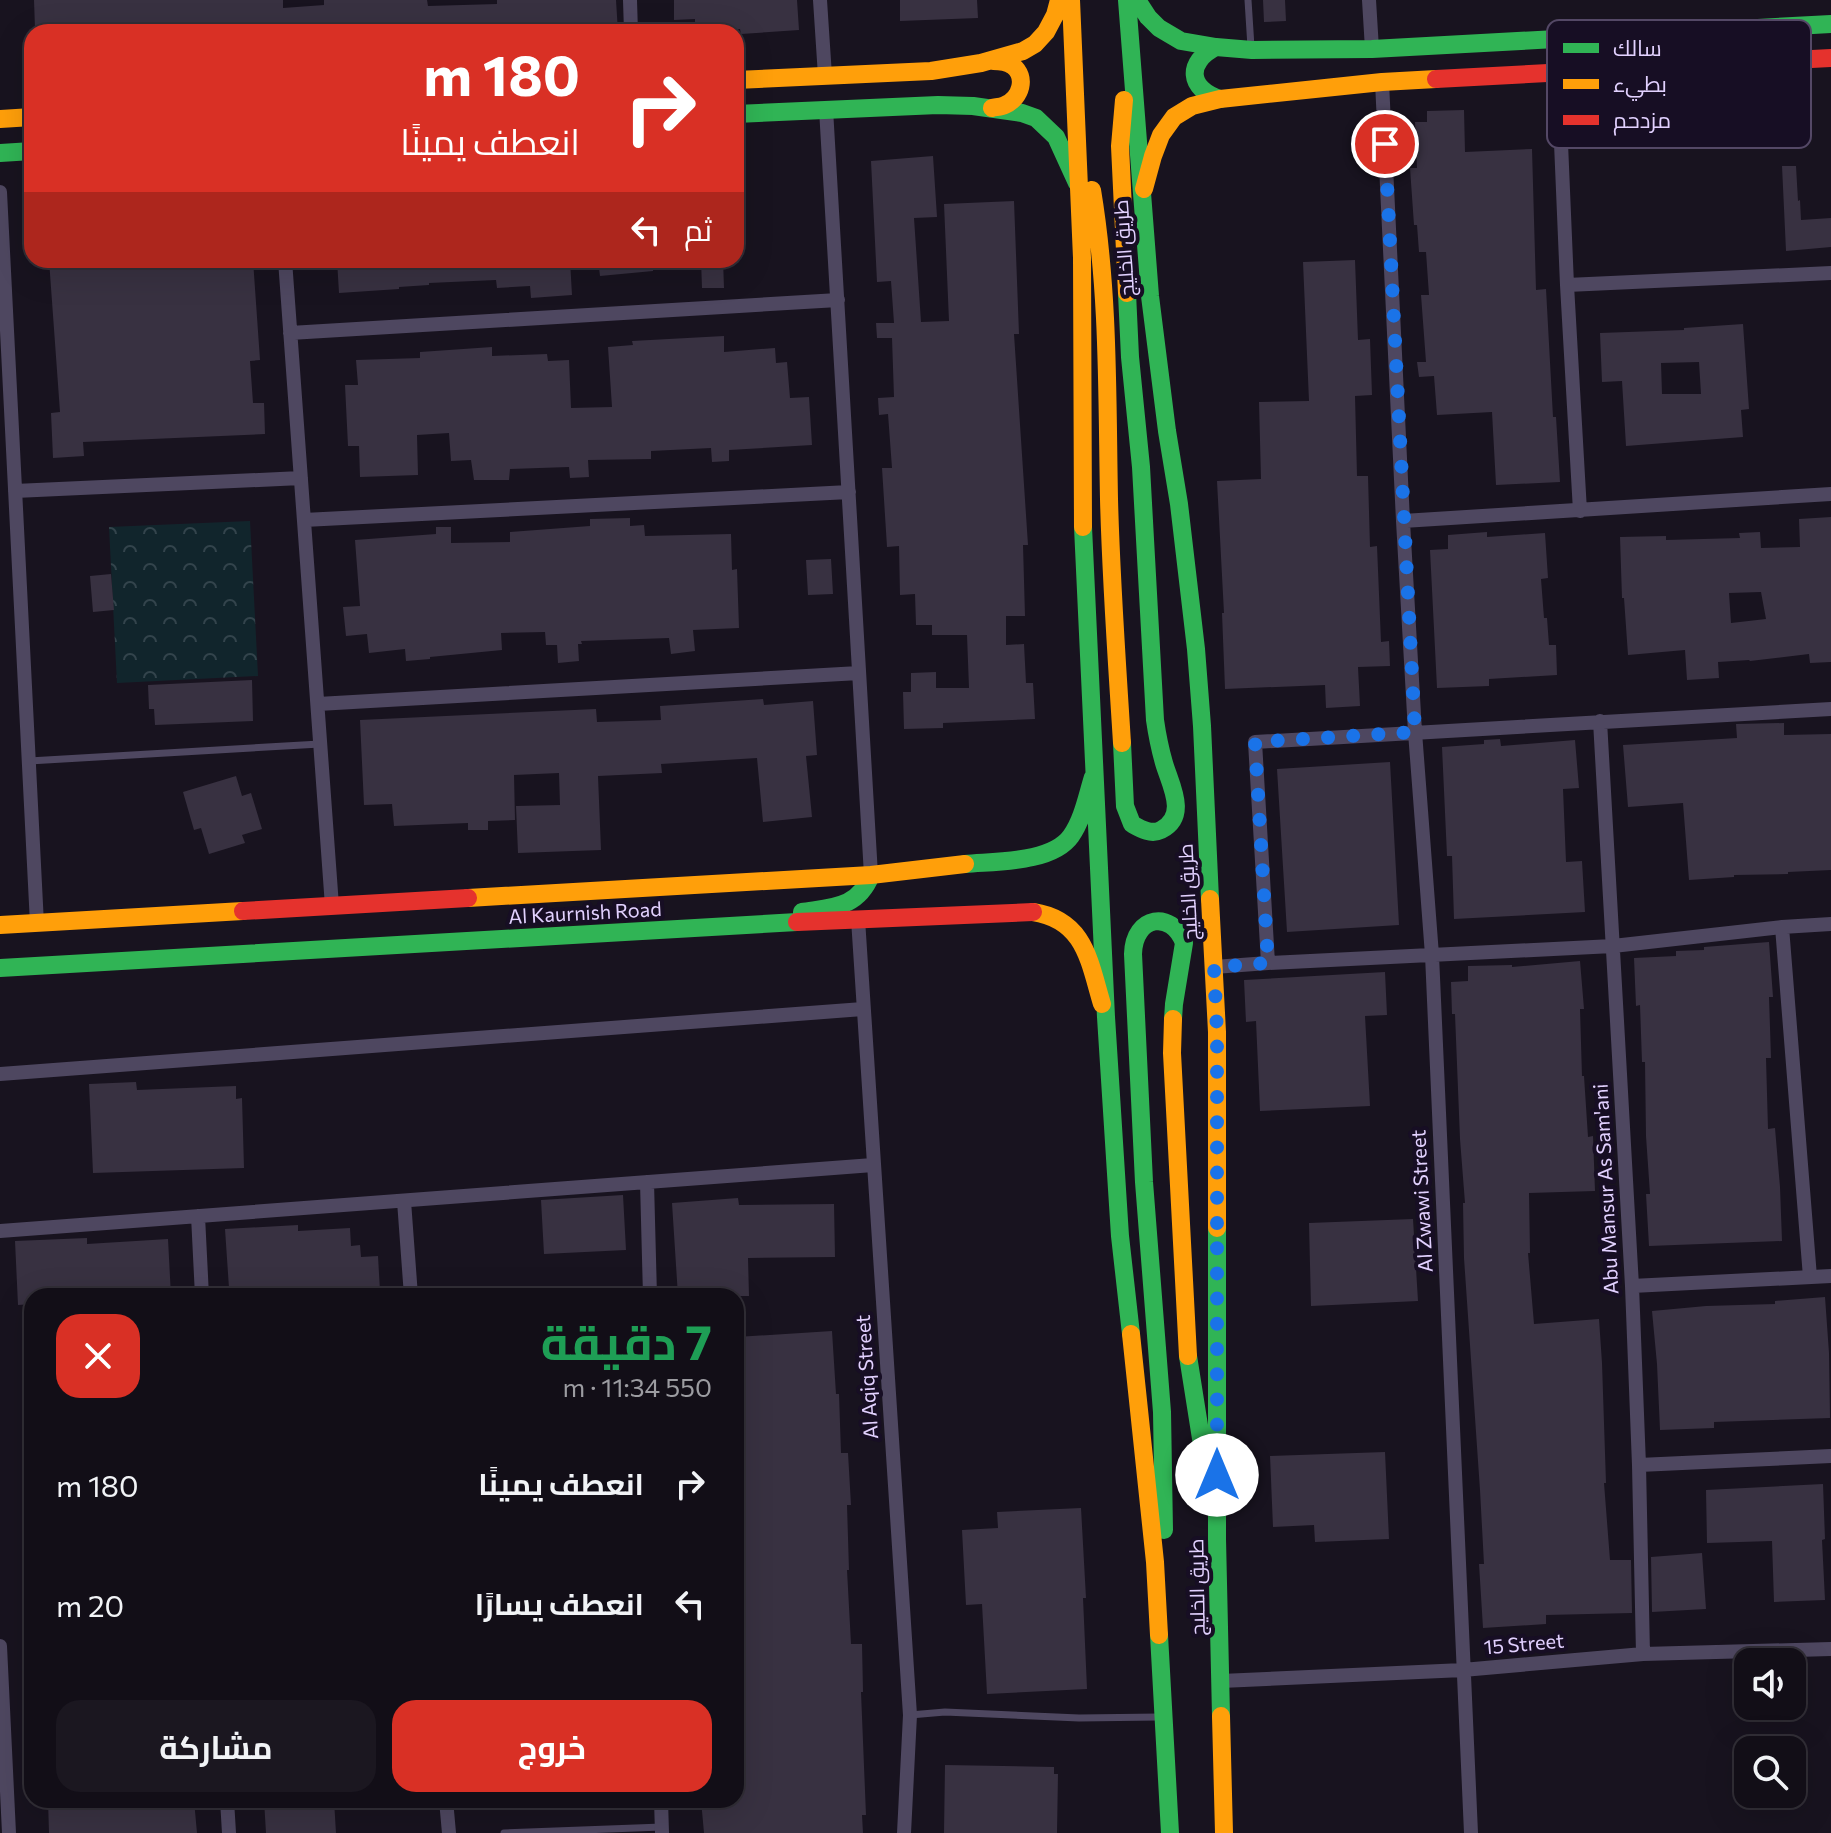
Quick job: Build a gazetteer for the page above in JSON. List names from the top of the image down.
{
  "streets": {
    "main road": ["طريق الخليج", "Al Kaurnish Road"],
    "street": [
      "Abu Mansur As Sam'ani",
      "Al Zwawi Street",
      "Al Aqiq Street",
      "15 Street"
    ]
  },
  "crossings": [
    ["طريق الخليج", "Al Kaurnish Road"],
    ["طريق الخليج", "15 Street"],
    ["Al Kaurnish Road", "Al Aqiq Street"],
    ["Abu Mansur As Sam'ani", "15 Street"],
    ["Al Zwawi Street", "15 Street"]
  ],
  "legend": ["سالك", "بطيء", "مزدحم"],
  "page": {
    "turn": ["180 m", "انعطف يمينًا"],
    "then": "ثم",
    "heading": ["7 دقيقة", "550 m · 11:34"],
    "list": [
      {
        "name": "انعطف يمينًا",
        "value": "180 m"
      },
      {
        "name": "انعطف يسارًا",
        "value": "20 m"
      }
    ],
    "buttons": ["خروج", "مشاركة"]
  }
}
